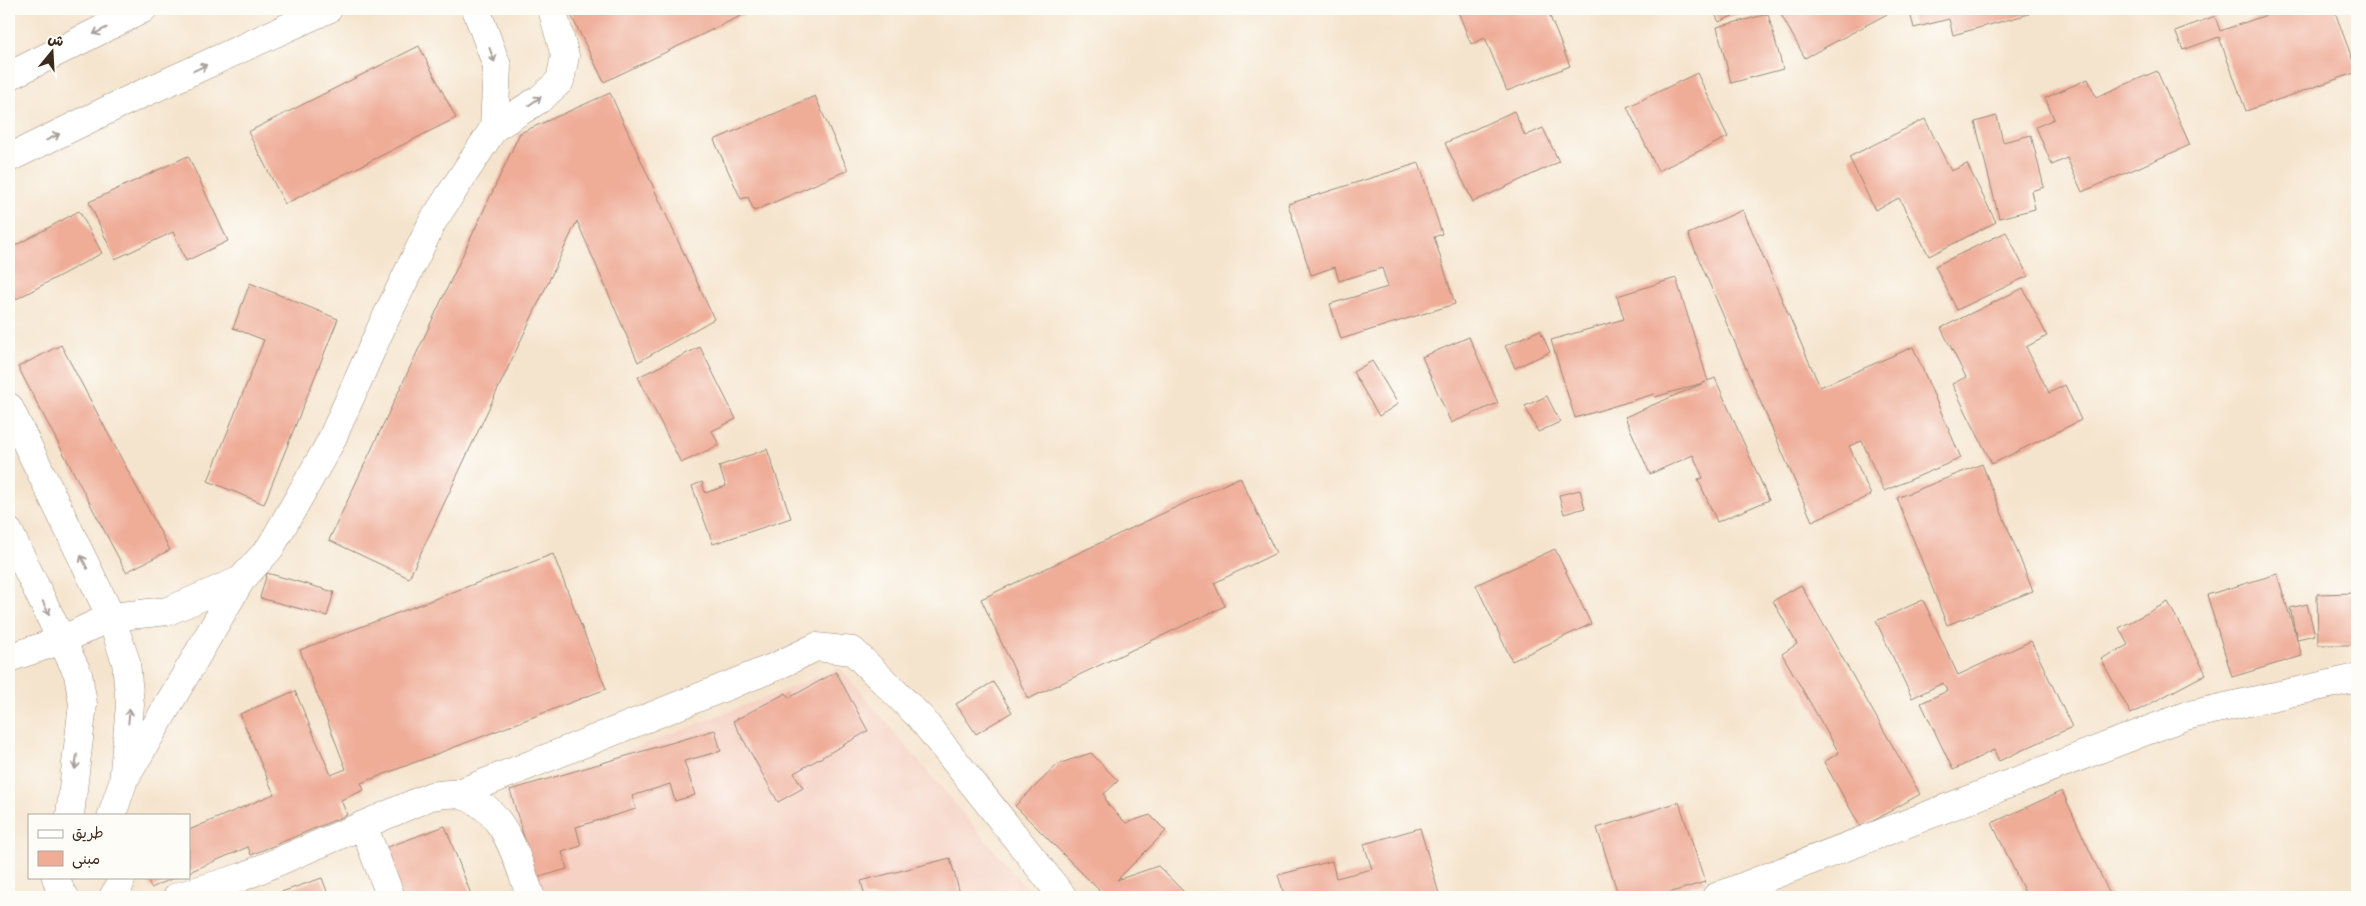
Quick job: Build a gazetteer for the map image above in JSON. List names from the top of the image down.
{
  "legend": ["طريق", "مبنى"],
  "north": "top"
}
